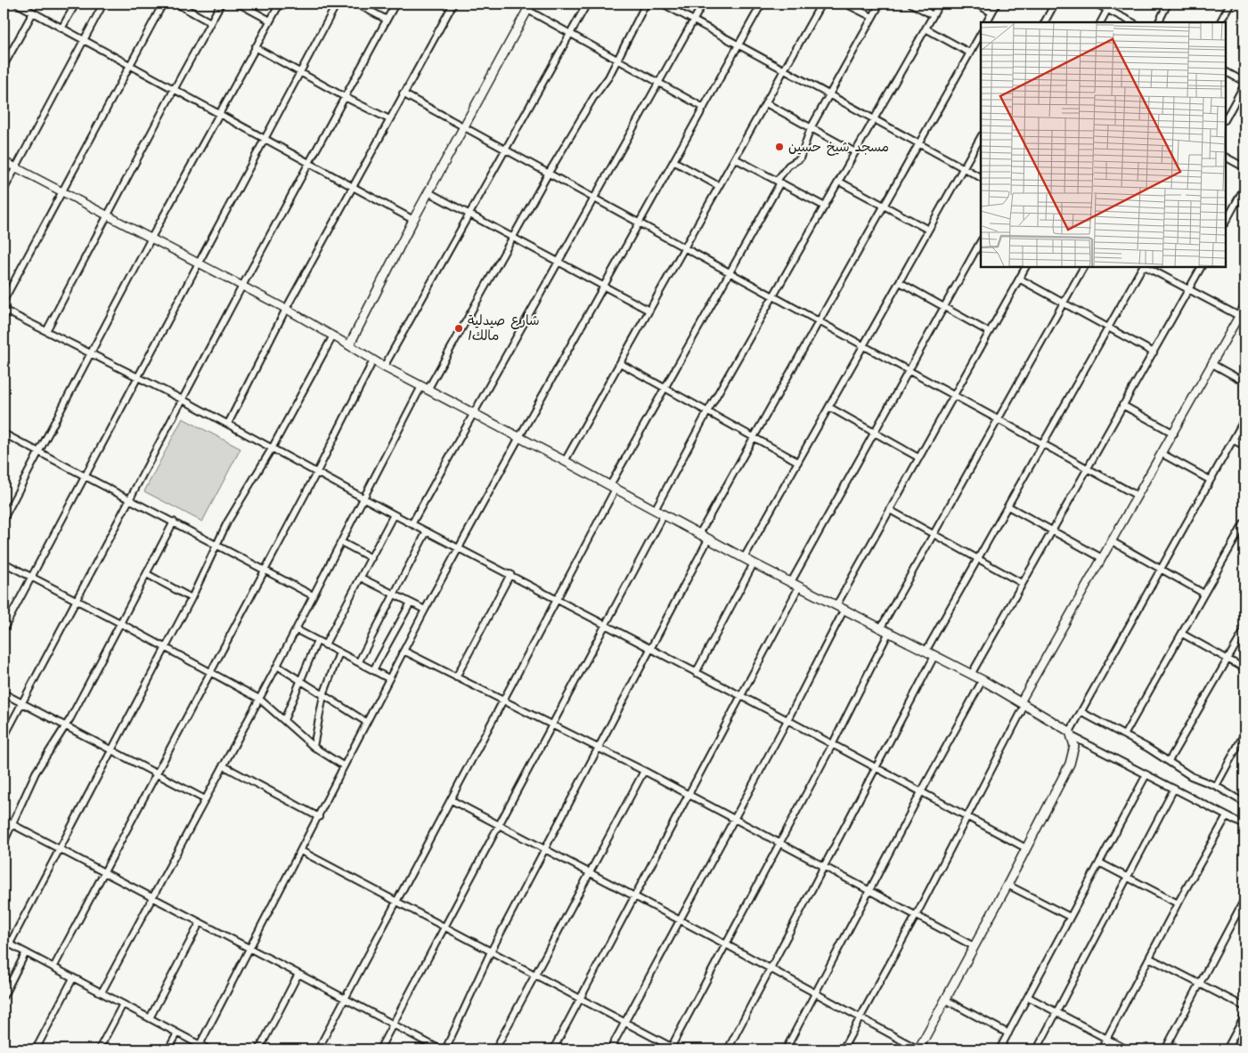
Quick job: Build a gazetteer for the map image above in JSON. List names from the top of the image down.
{
  "places": ["مسجد شيخ حسين", "شارع صيدلية مالك1"]
}
